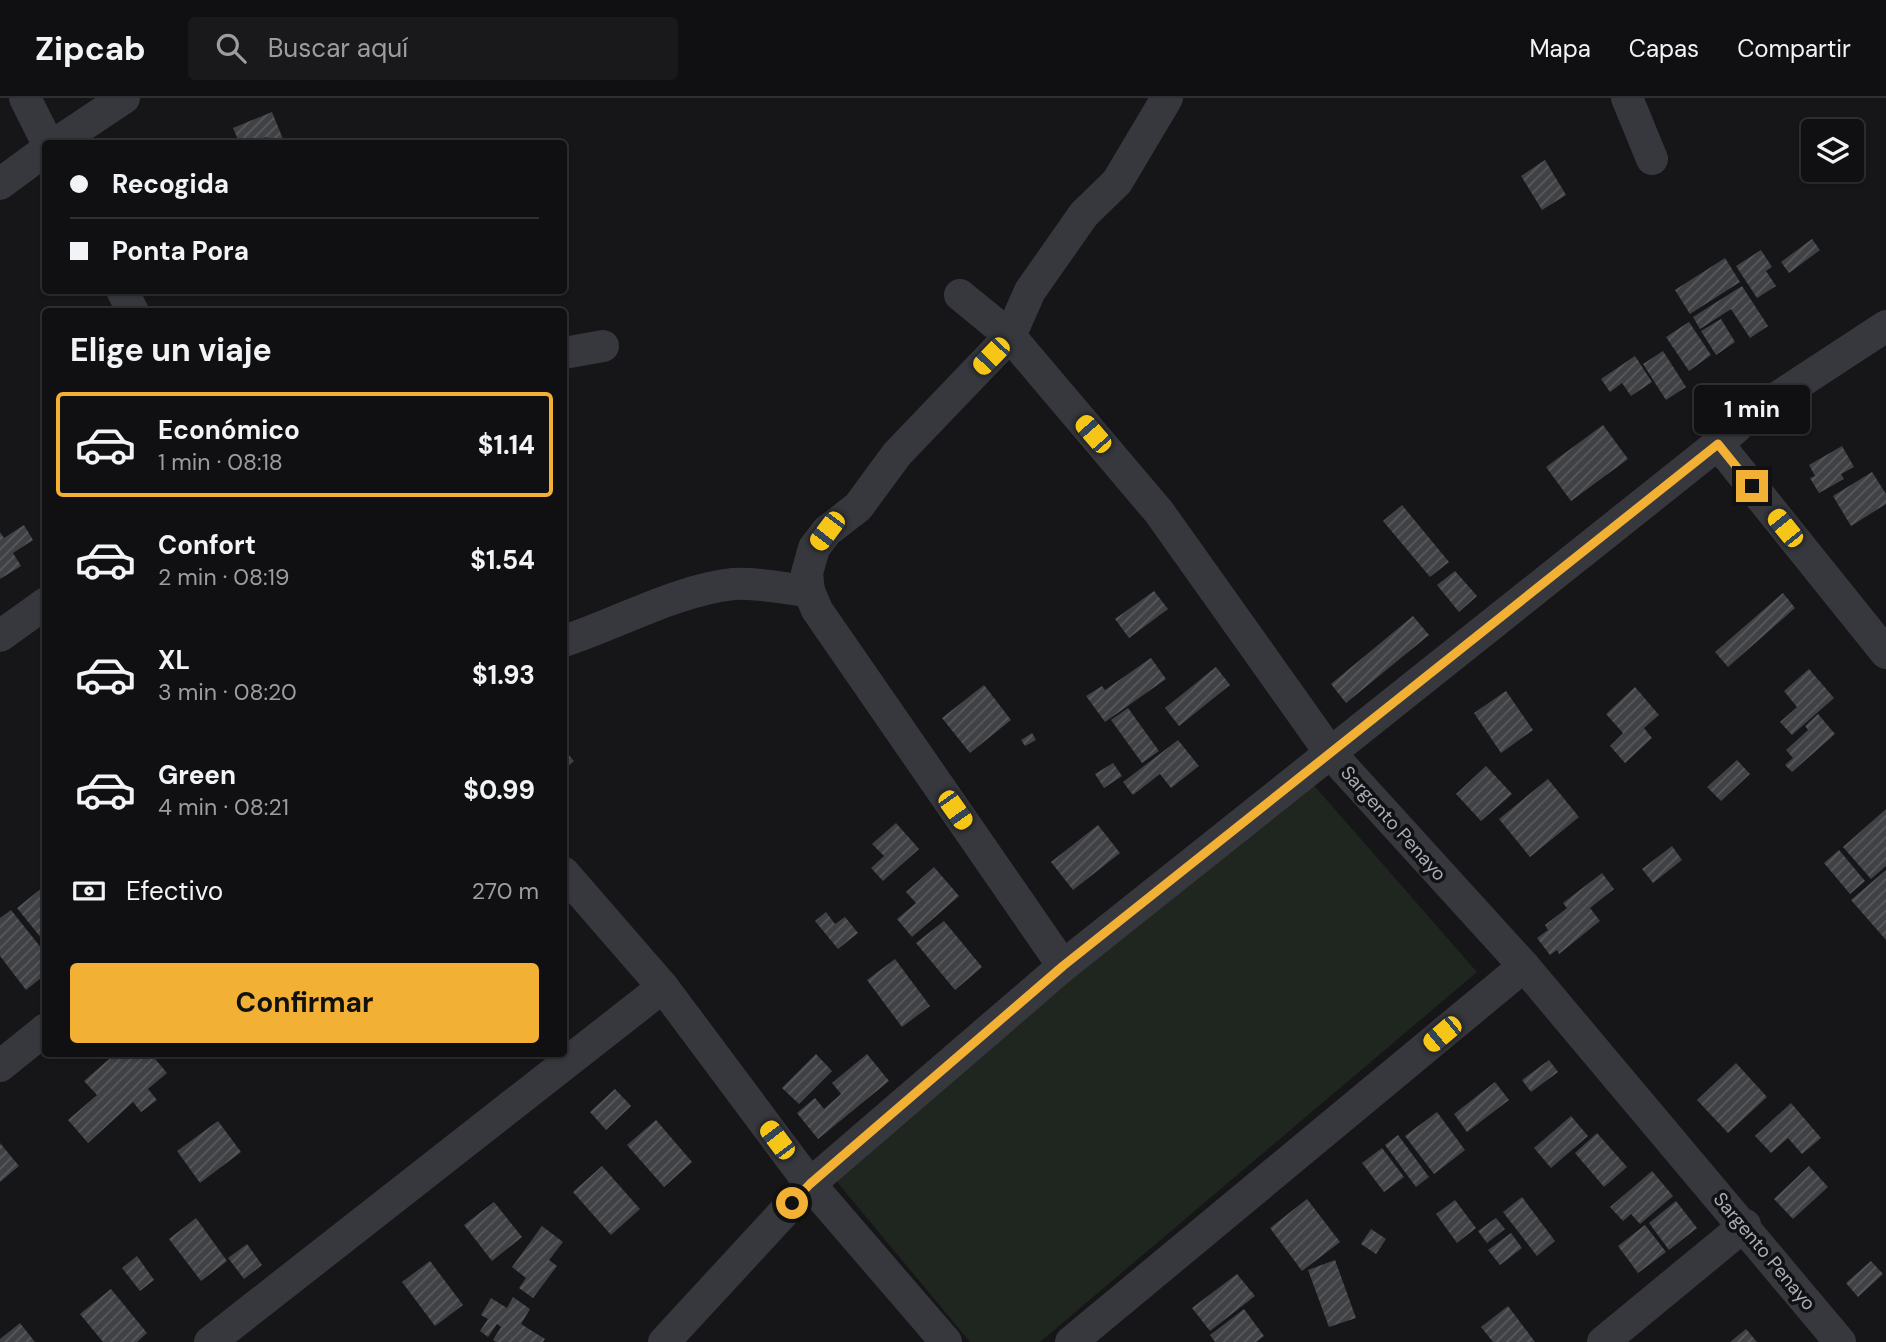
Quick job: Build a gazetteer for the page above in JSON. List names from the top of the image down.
{
  "streets": {
    "street": ["Sargento Penayo"]
  },
  "page": {
    "header": "Zipcab",
    "search": "Buscar aquí",
    "nav": ["Mapa", "Capas", "Compartir"],
    "banner": ["Recogida", "Ponta Pora"],
    "heading": "Elige un viaje",
    "bubble": "1 min",
    "list": [
      {
        "name": "Económico",
        "note": "1 min · 08:18",
        "value": "$1.14"
      },
      {
        "name": "Confort",
        "note": "2 min · 08:19",
        "value": "$1.54"
      },
      {
        "name": "XL",
        "note": "3 min · 08:20",
        "value": "$1.93"
      },
      {
        "name": "Green",
        "note": "4 min · 08:21",
        "value": "$0.99"
      }
    ],
    "pay": ["Efectivo", "270 m"],
    "buttons": "Confirmar"
  }
}
